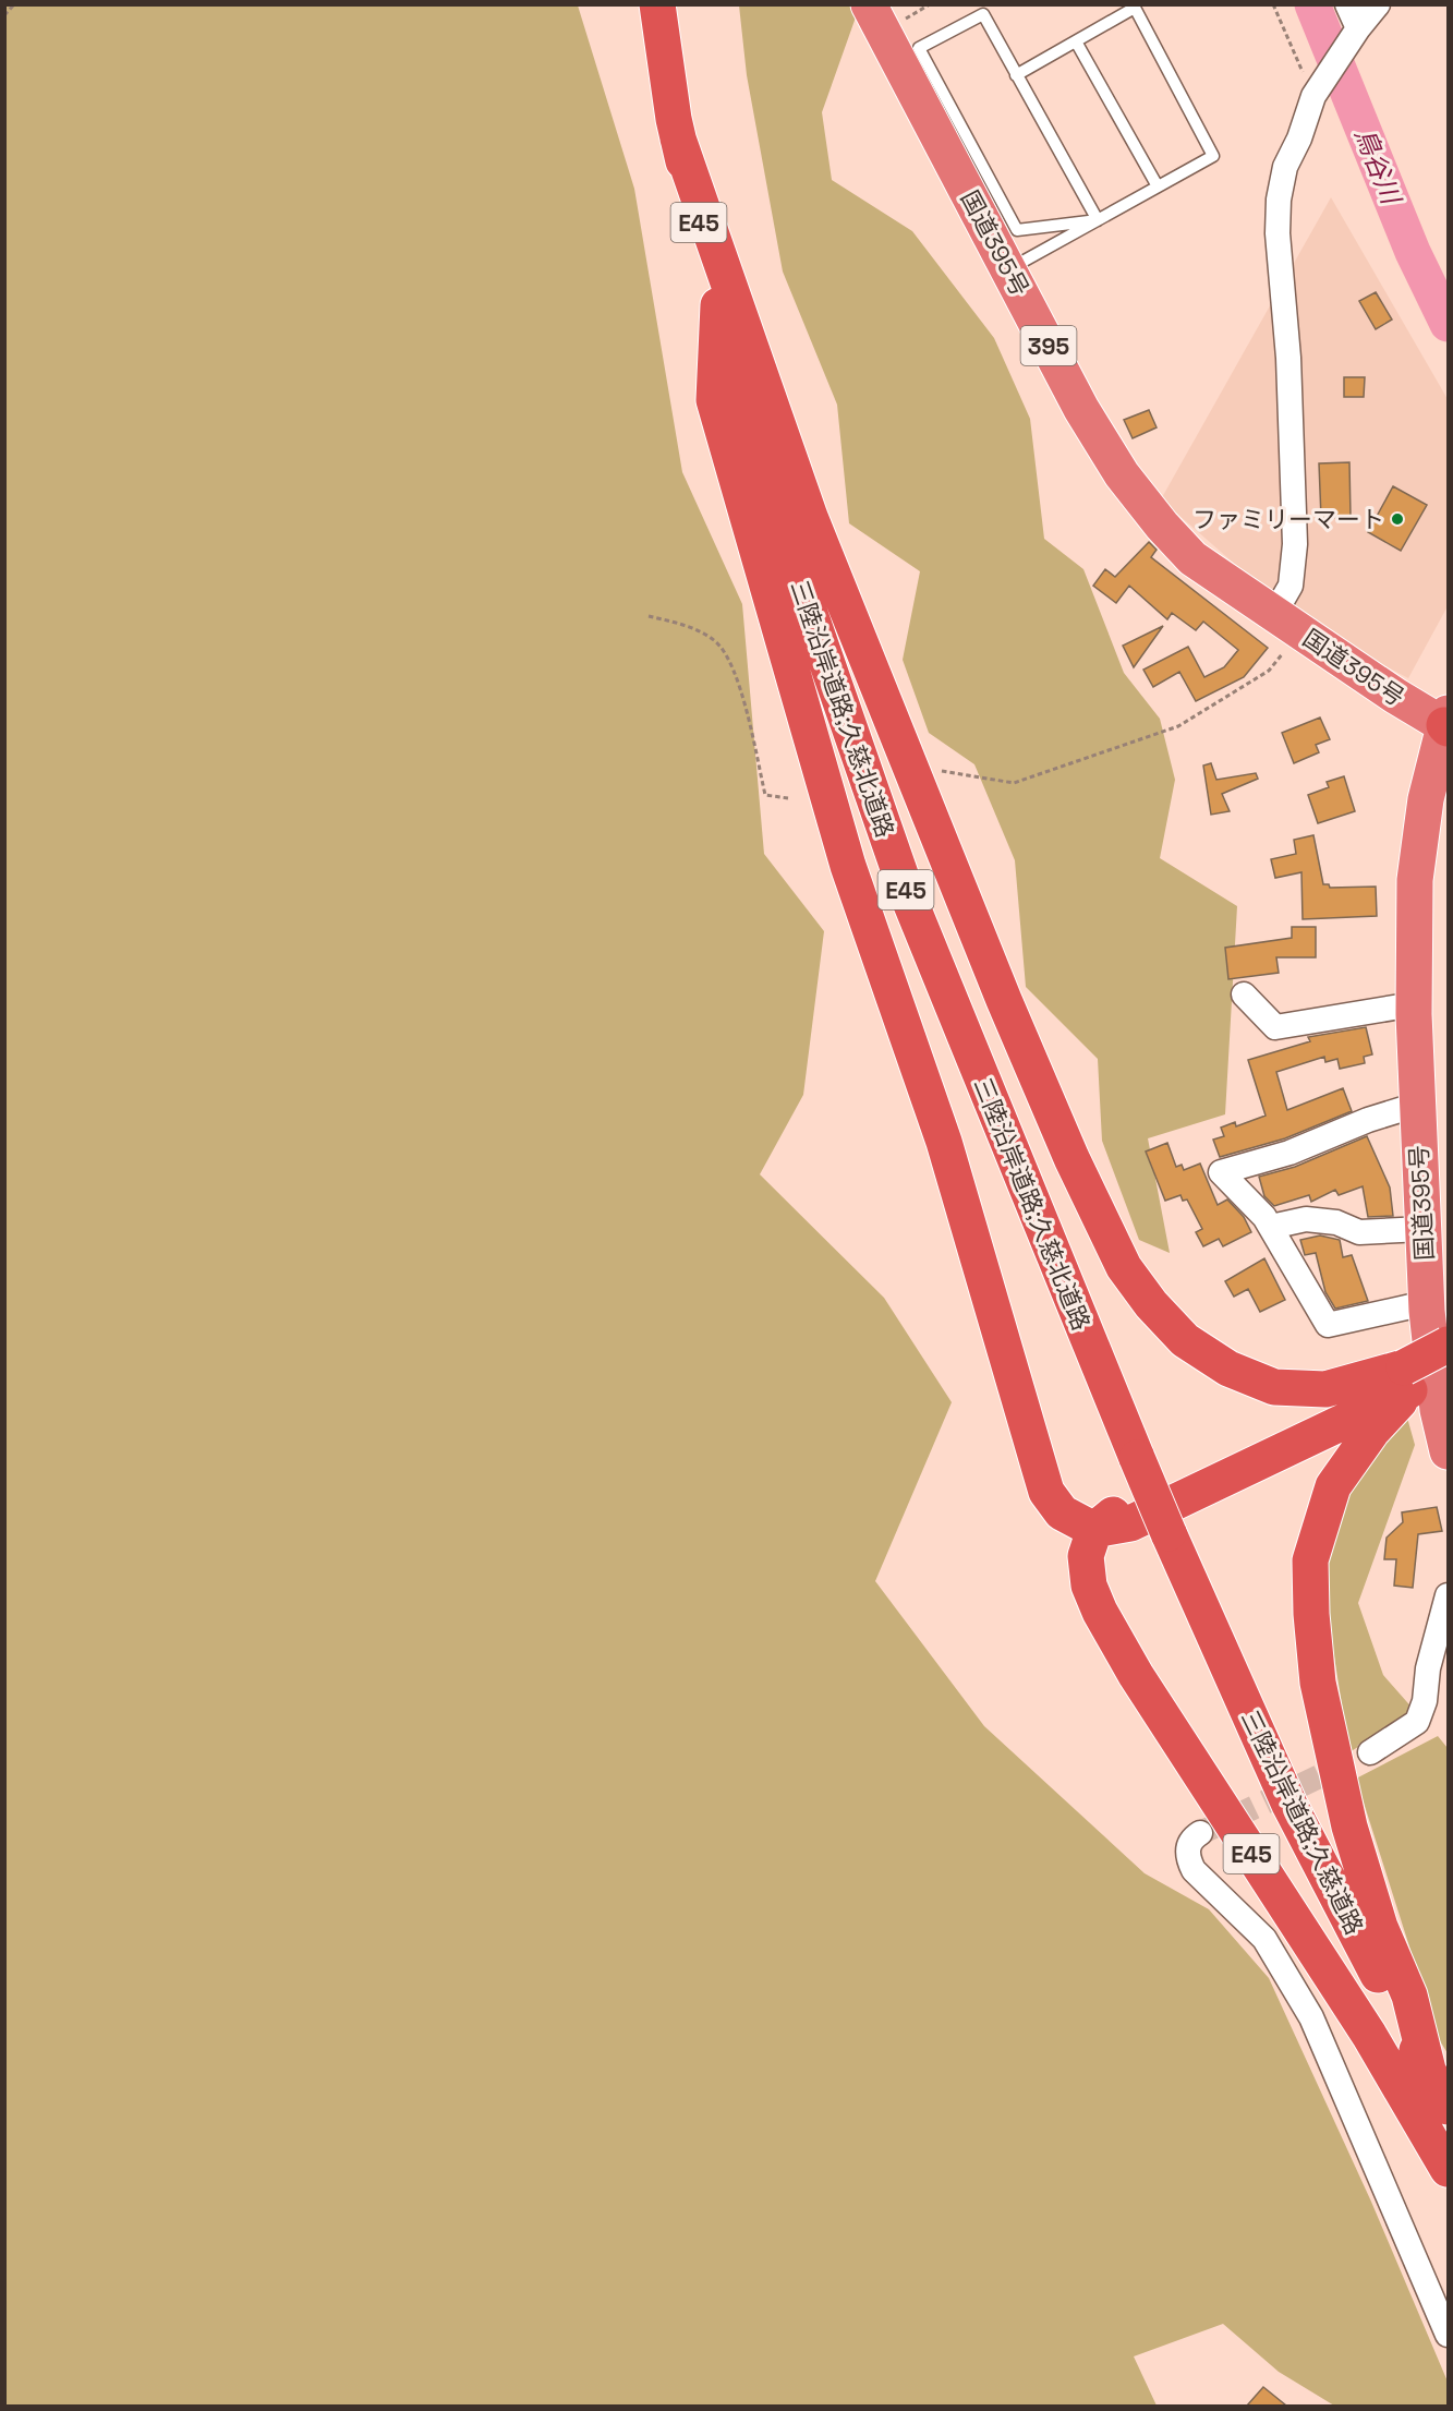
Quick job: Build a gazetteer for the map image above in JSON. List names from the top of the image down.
{
  "streets": {
    "highway": [
      "E45",
      "国道395号",
      "395",
      "三陸沿岸道路;久慈北道路",
      "三陸沿岸道路;久慈道路"
    ]
  },
  "crossings": [
    ["E45", "三陸沿岸道路;久慈道路"],
    ["三陸沿岸道路;久慈北道路", "三陸沿岸道路;久慈道路"]
  ],
  "water": ["鳥谷川"],
  "places": ["ファミリーマート"]
}
